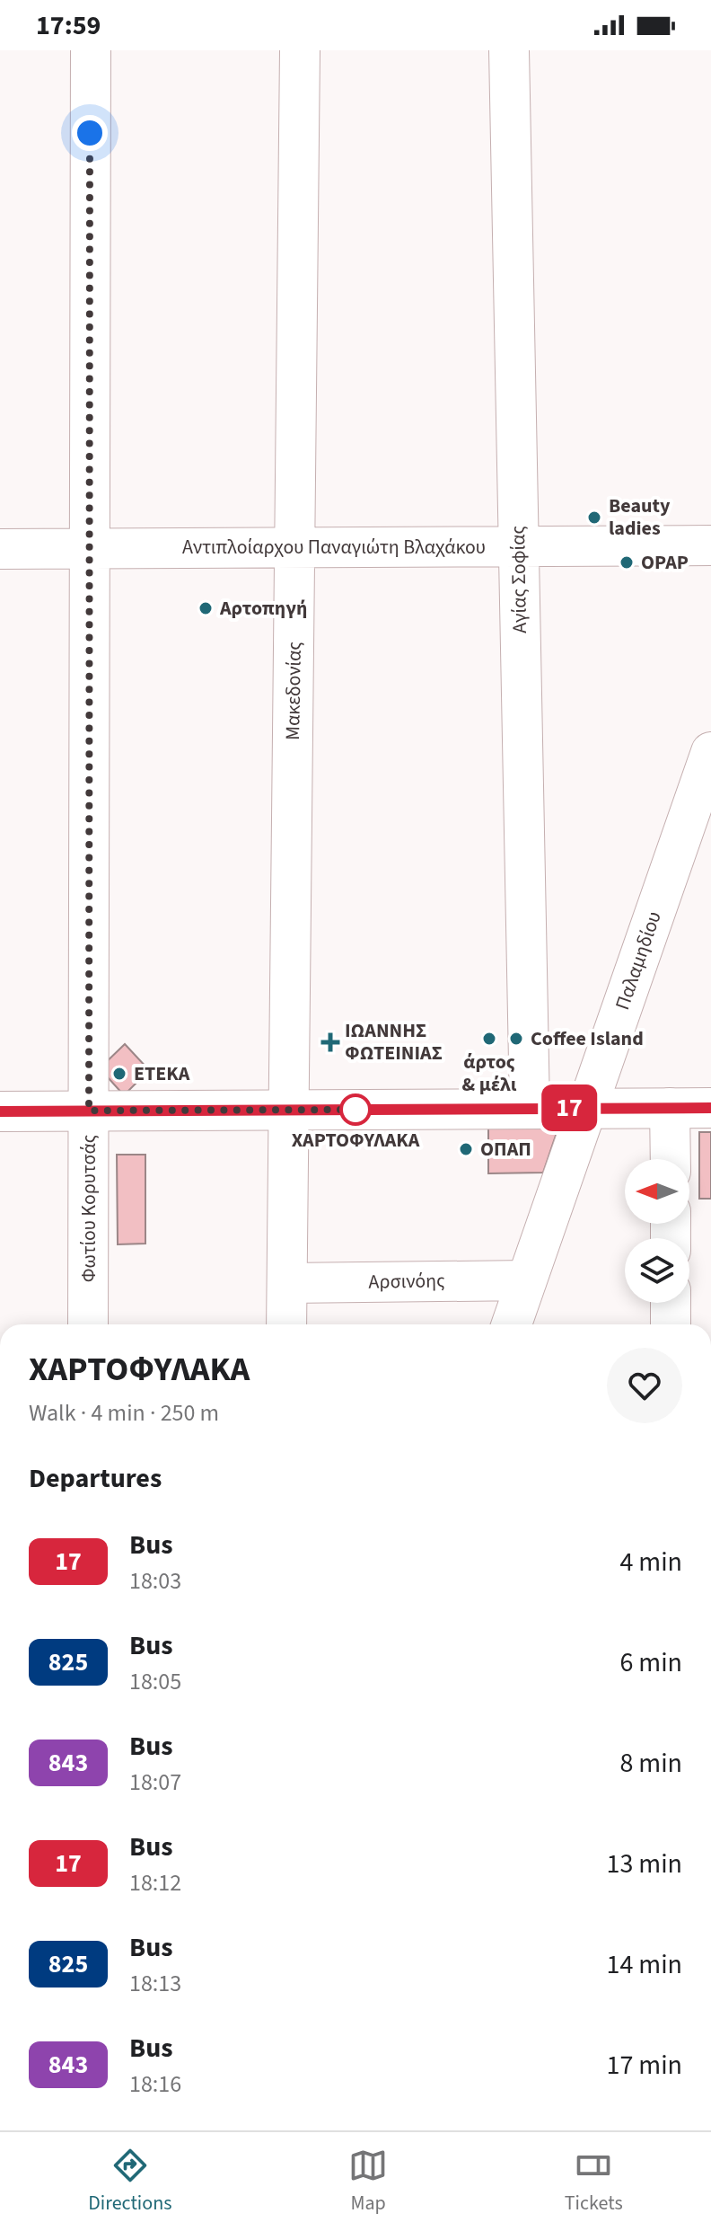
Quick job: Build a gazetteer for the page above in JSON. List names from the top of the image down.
{
  "streets": {
    "street": [
      "Αντιπλοίαρχου Παναγιώτη Βλαχάκου",
      "Αγίας Σοφίας",
      "Μακεδονίας",
      "Παλαμηδίου",
      "Φωτίου Κορυτσάς",
      "Αρσινόης"
    ]
  },
  "crossings": [
    ["Αντιπλοίαρχου Παναγιώτη Βλαχάκου", "Αγίας Σοφίας"],
    ["Αντιπλοίαρχου Παναγιώτη Βλαχάκου", "Μακεδονίας"],
    ["Αντιπλοίαρχου Παναγιώτη Βλαχάκου", "Φωτίου Κορυτσάς"],
    ["Μακεδονίας", "Αρσινόης"],
    ["Παλαμηδίου", "Αρσινόης"]
  ],
  "places": {
    "other": [
      "Beauty ladies",
      "OPAP",
      "Αρτοπηγή",
      "άρτος & μέλι",
      "Coffee Island",
      "ΕΤΕΚΑ",
      "ΧΑΡΤΟΦΥΛΑΚΑ",
      "ΟΠΑΠ"
    ],
    "health": ["ΙΩΑΝΝΗΣ ΦΩΤΕΙΝΙΑΣ"]
  },
  "lines": ["bus line 17"],
  "north": "left",
  "page": {
    "status": "17:59",
    "on_map": "17",
    "heading": [
      ["ΧΑΡΤΟΦΥΛΑΚΑ", "Walk · 4 min · 250 m"],
      "Departures"
    ],
    "list": [
      {
        "mark": "17",
        "name": "Bus",
        "note": "18:03",
        "value": "4 min"
      },
      {
        "mark": "825",
        "name": "Bus",
        "note": "18:05",
        "value": "6 min"
      },
      {
        "mark": "843",
        "name": "Bus",
        "note": "18:07",
        "value": "8 min"
      },
      {
        "mark": "17",
        "name": "Bus",
        "note": "18:12",
        "value": "13 min"
      },
      {
        "mark": "825",
        "name": "Bus",
        "note": "18:13",
        "value": "14 min"
      },
      {
        "mark": "843",
        "name": "Bus",
        "note": "18:16",
        "value": "17 min"
      }
    ],
    "tabs": ["Directions", "Map", "Tickets"]
  }
}
